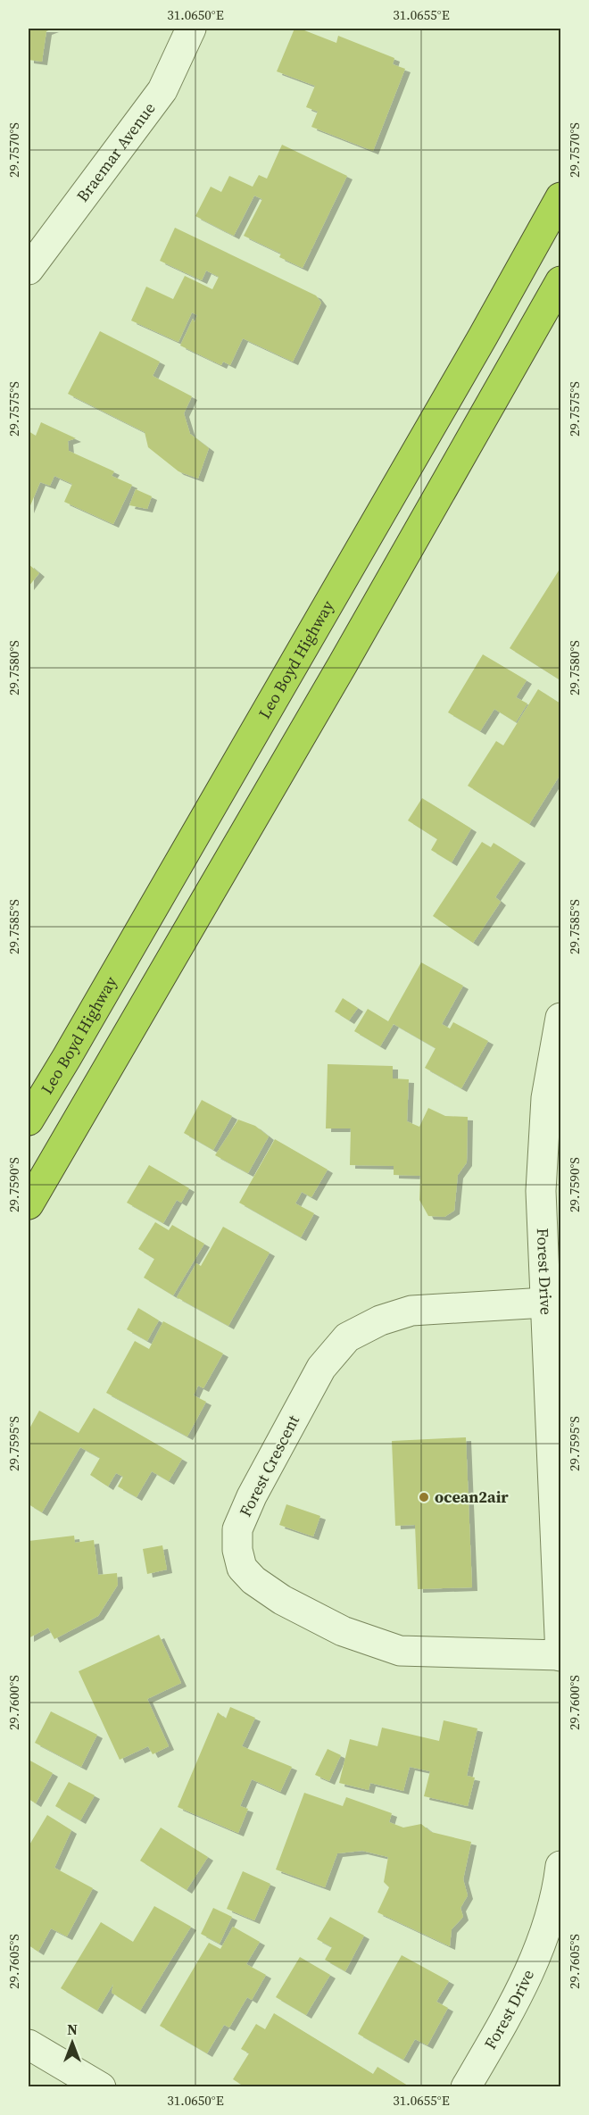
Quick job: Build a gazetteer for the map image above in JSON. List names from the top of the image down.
{
  "streets": {
    "highway": ["Leo Boyd Highway"],
    "street": ["Braemar Avenue", "Forest Drive", "Forest Crescent"]
  },
  "crossings": [
    ["Forest Drive", "Forest Crescent"]
  ],
  "places": ["ocean2air"],
  "north": "top",
  "coordinates": [
    "31.0650°E",
    "31.0655°E",
    "29.7570°S",
    "29.7575°S",
    "29.7580°S",
    "29.7585°S",
    "29.7590°S",
    "29.7595°S",
    "29.7600°S",
    "29.7605°S"
  ]
}
